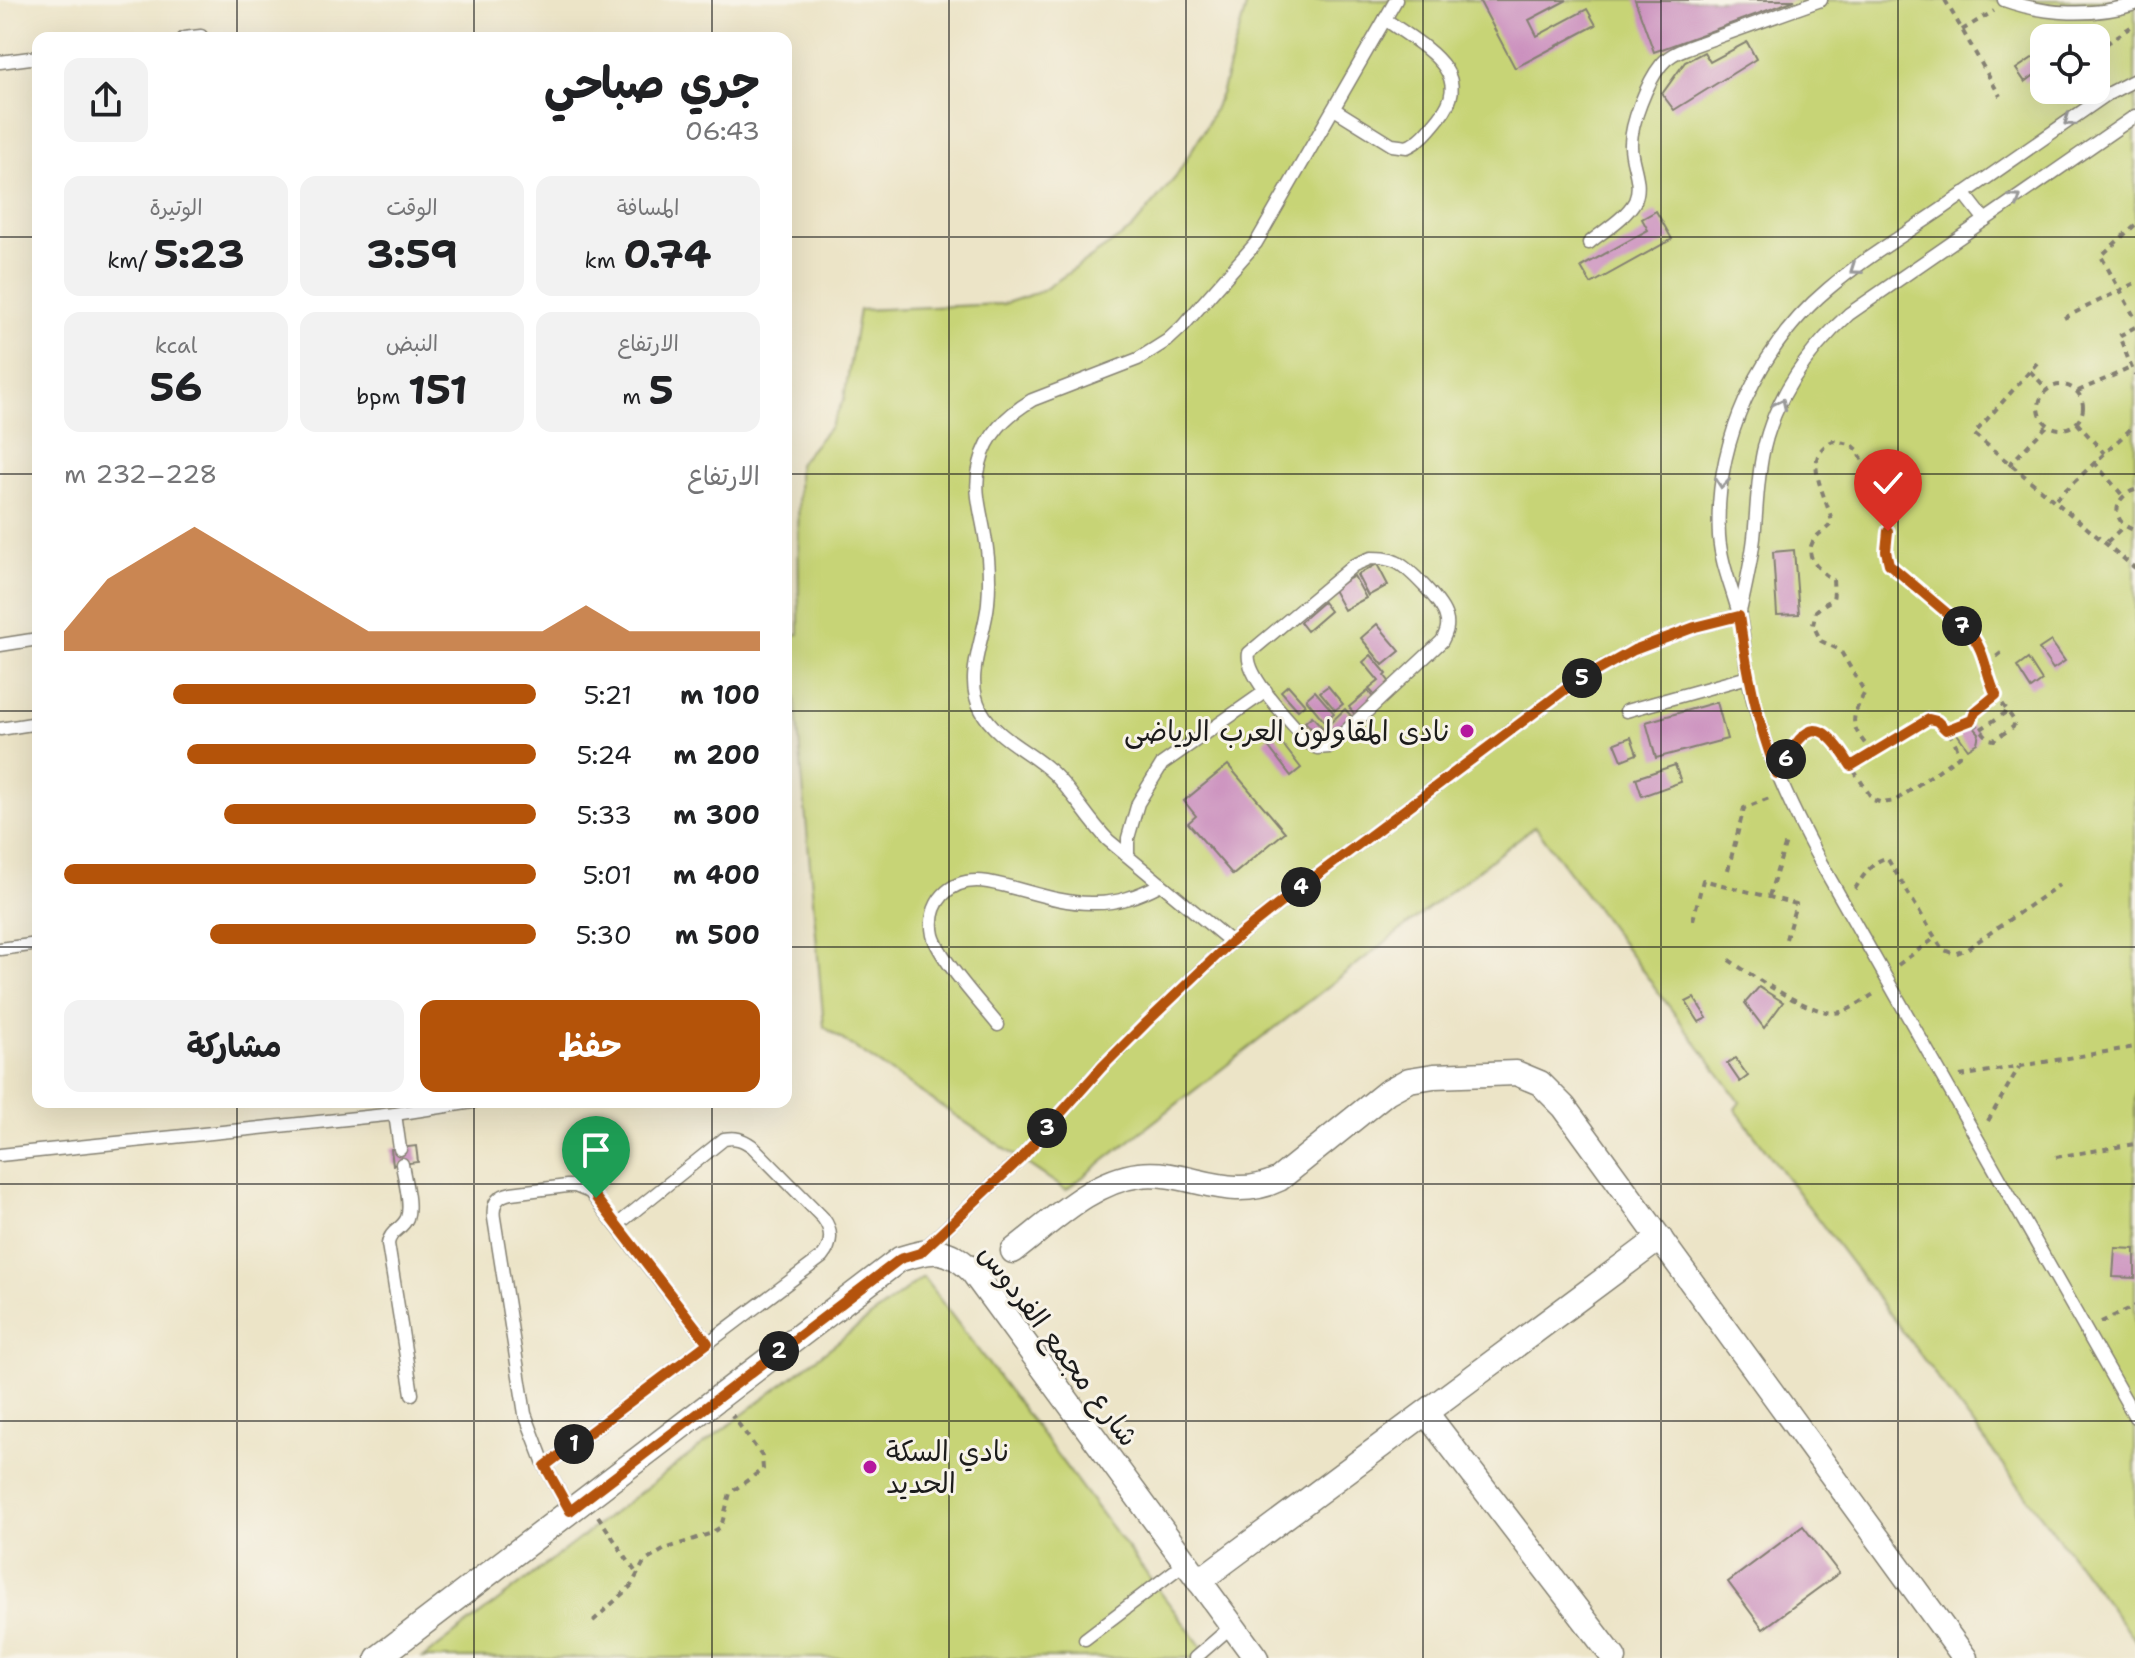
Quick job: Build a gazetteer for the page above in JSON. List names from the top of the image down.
{
  "streets": {
    "street": ["شارع مجمع الفردوس"]
  },
  "places": ["نادى المقاولون العرب الرياضى", "نادي السكة الحديد"],
  "page": {
    "heading": ["جري صباحي", "06:43"],
    "stats": [
      ["المسافة", "0.74 km"],
      ["الوقت", "3:59"],
      ["الوتيرة", "5:23 /km"],
      ["الارتفاع", "5 m"],
      ["النبض", "151 bpm"],
      ["kcal", "56"]
    ],
    "chart": ["الارتفاع", "228–232 m"],
    "pins": [
      "7",
      "5",
      "6",
      "4",
      "3",
      "2",
      "1"
    ],
    "list": [
      {
        "name": "100 m",
        "note": "5:21"
      },
      {
        "name": "200 m",
        "note": "5:24"
      },
      {
        "name": "300 m",
        "note": "5:33"
      },
      {
        "name": "400 m",
        "note": "5:01"
      },
      {
        "name": "500 m",
        "note": "5:30"
      }
    ],
    "buttons": ["حفظ", "مشاركة"]
  }
}
